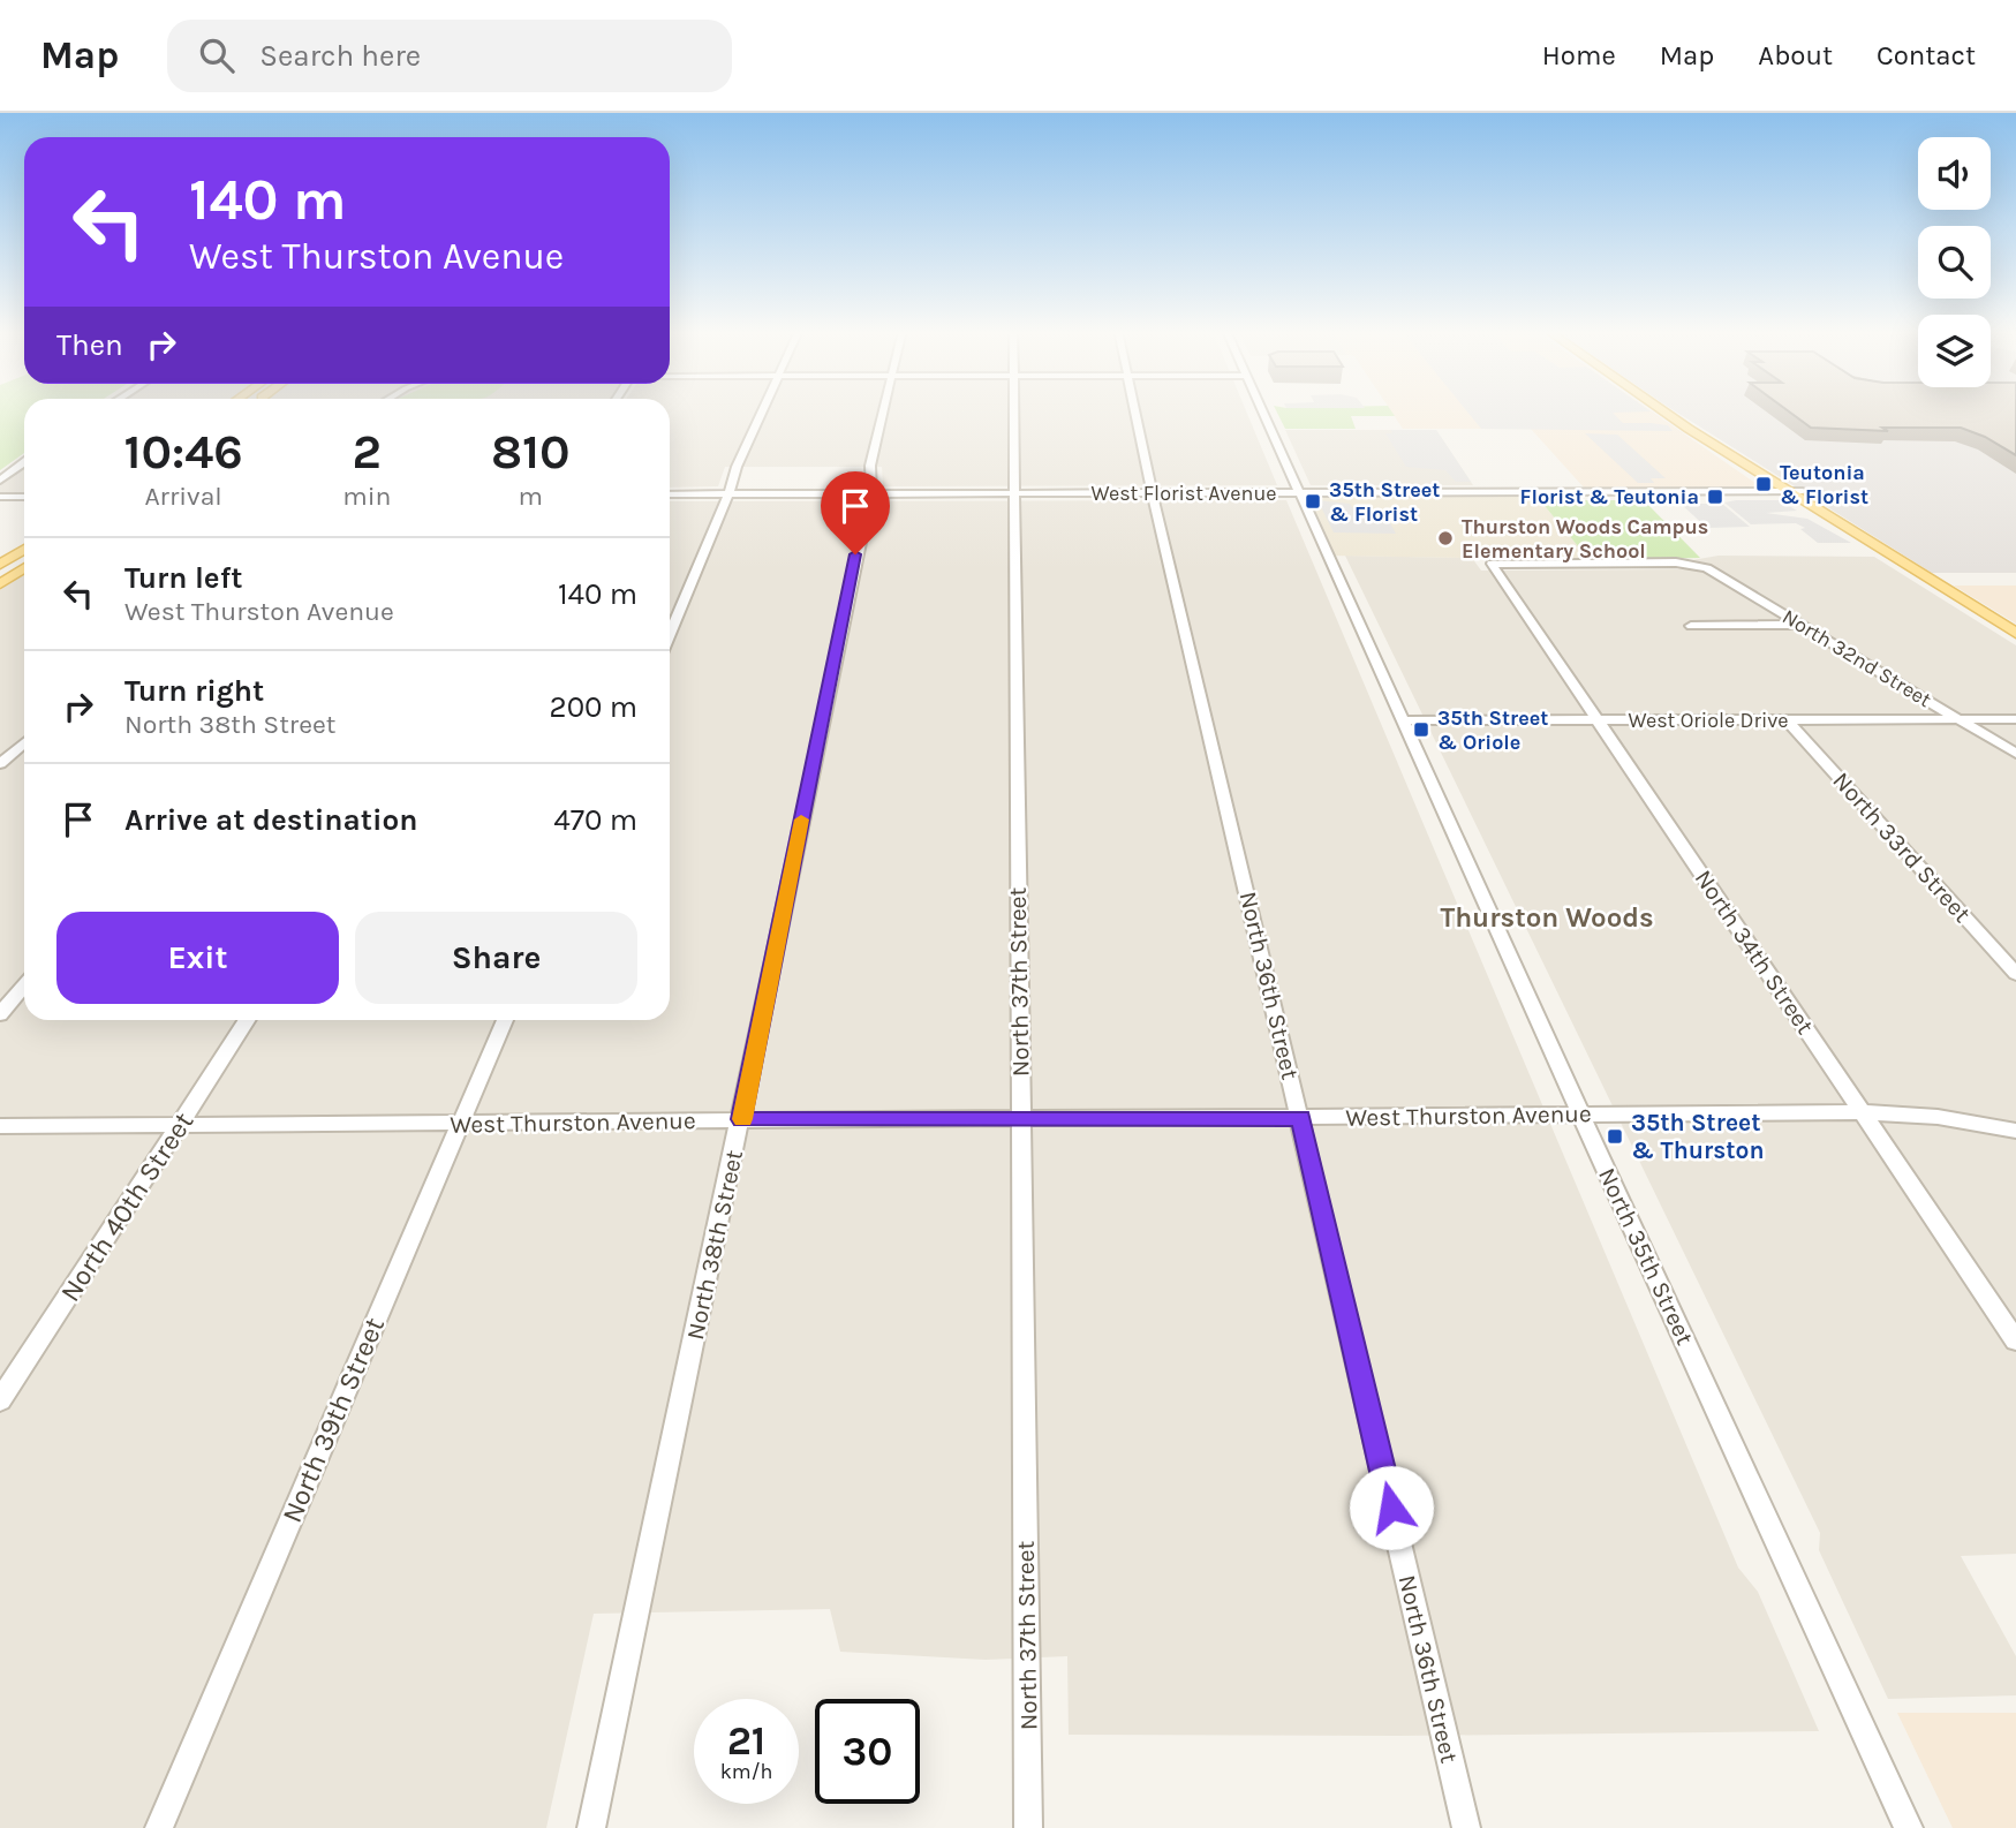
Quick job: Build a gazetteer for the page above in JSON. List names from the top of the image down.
{
  "streets": {
    "street": [
      "West Florist Avenue",
      "North 32nd Street",
      "West Oriole Drive",
      "North 33rd Street",
      "North 34th Street",
      "North 37th Street",
      "North 36th Street",
      "West Thurston Avenue",
      "North 40th Street",
      "North 38th Street",
      "North 35th Street",
      "North 39th Street"
    ]
  },
  "crossings": [
    ["West Florist Avenue", "North 37th Street"],
    ["West Florist Avenue", "North 36th Street"],
    ["West Florist Avenue", "North 38th Street"],
    ["West Florist Avenue", "North 35th Street"],
    ["North 32nd Street", "West Oriole Drive"],
    ["North 32nd Street", "North 34th Street"],
    ["West Oriole Drive", "North 33rd Street"],
    ["West Oriole Drive", "North 34th Street"],
    ["West Oriole Drive", "North 35th Street"],
    ["North 34th Street", "West Thurston Avenue"],
    ["North 37th Street", "West Thurston Avenue"],
    ["North 36th Street", "West Thurston Avenue"],
    ["West Thurston Avenue", "North 40th Street"],
    ["West Thurston Avenue", "North 38th Street"],
    ["West Thurston Avenue", "North 35th Street"],
    ["West Thurston Avenue", "North 39th Street"]
  ],
  "districts": ["Thurston Woods"],
  "places": {
    "transit": [
      "Teutonia & Florist",
      "Florist & Teutonia",
      "35th Street & Florist",
      "35th Street & Oriole",
      "35th Street & Thurston"
    ],
    "other": ["Thurston Woods Campus Elementary School"]
  },
  "page": {
    "header": "Map",
    "search": "Search here",
    "nav": [
      "Home",
      "Map",
      "About",
      "Contact"
    ],
    "turn": ["140 m", "West Thurston Avenue"],
    "then": "Then",
    "eta": [
      "10:46",
      "Arrival",
      "2",
      "min",
      "810",
      "m"
    ],
    "list": [
      {
        "name": "Turn left",
        "note": "West Thurston Avenue",
        "value": "140 m"
      },
      {
        "name": "Turn right",
        "note": "North 38th Street",
        "value": "200 m"
      },
      {
        "name": "Arrive at destination",
        "value": "470 m"
      }
    ],
    "buttons": ["Exit", "Share"],
    "speed": "21 km/h",
    "limit": "30"
  }
}
